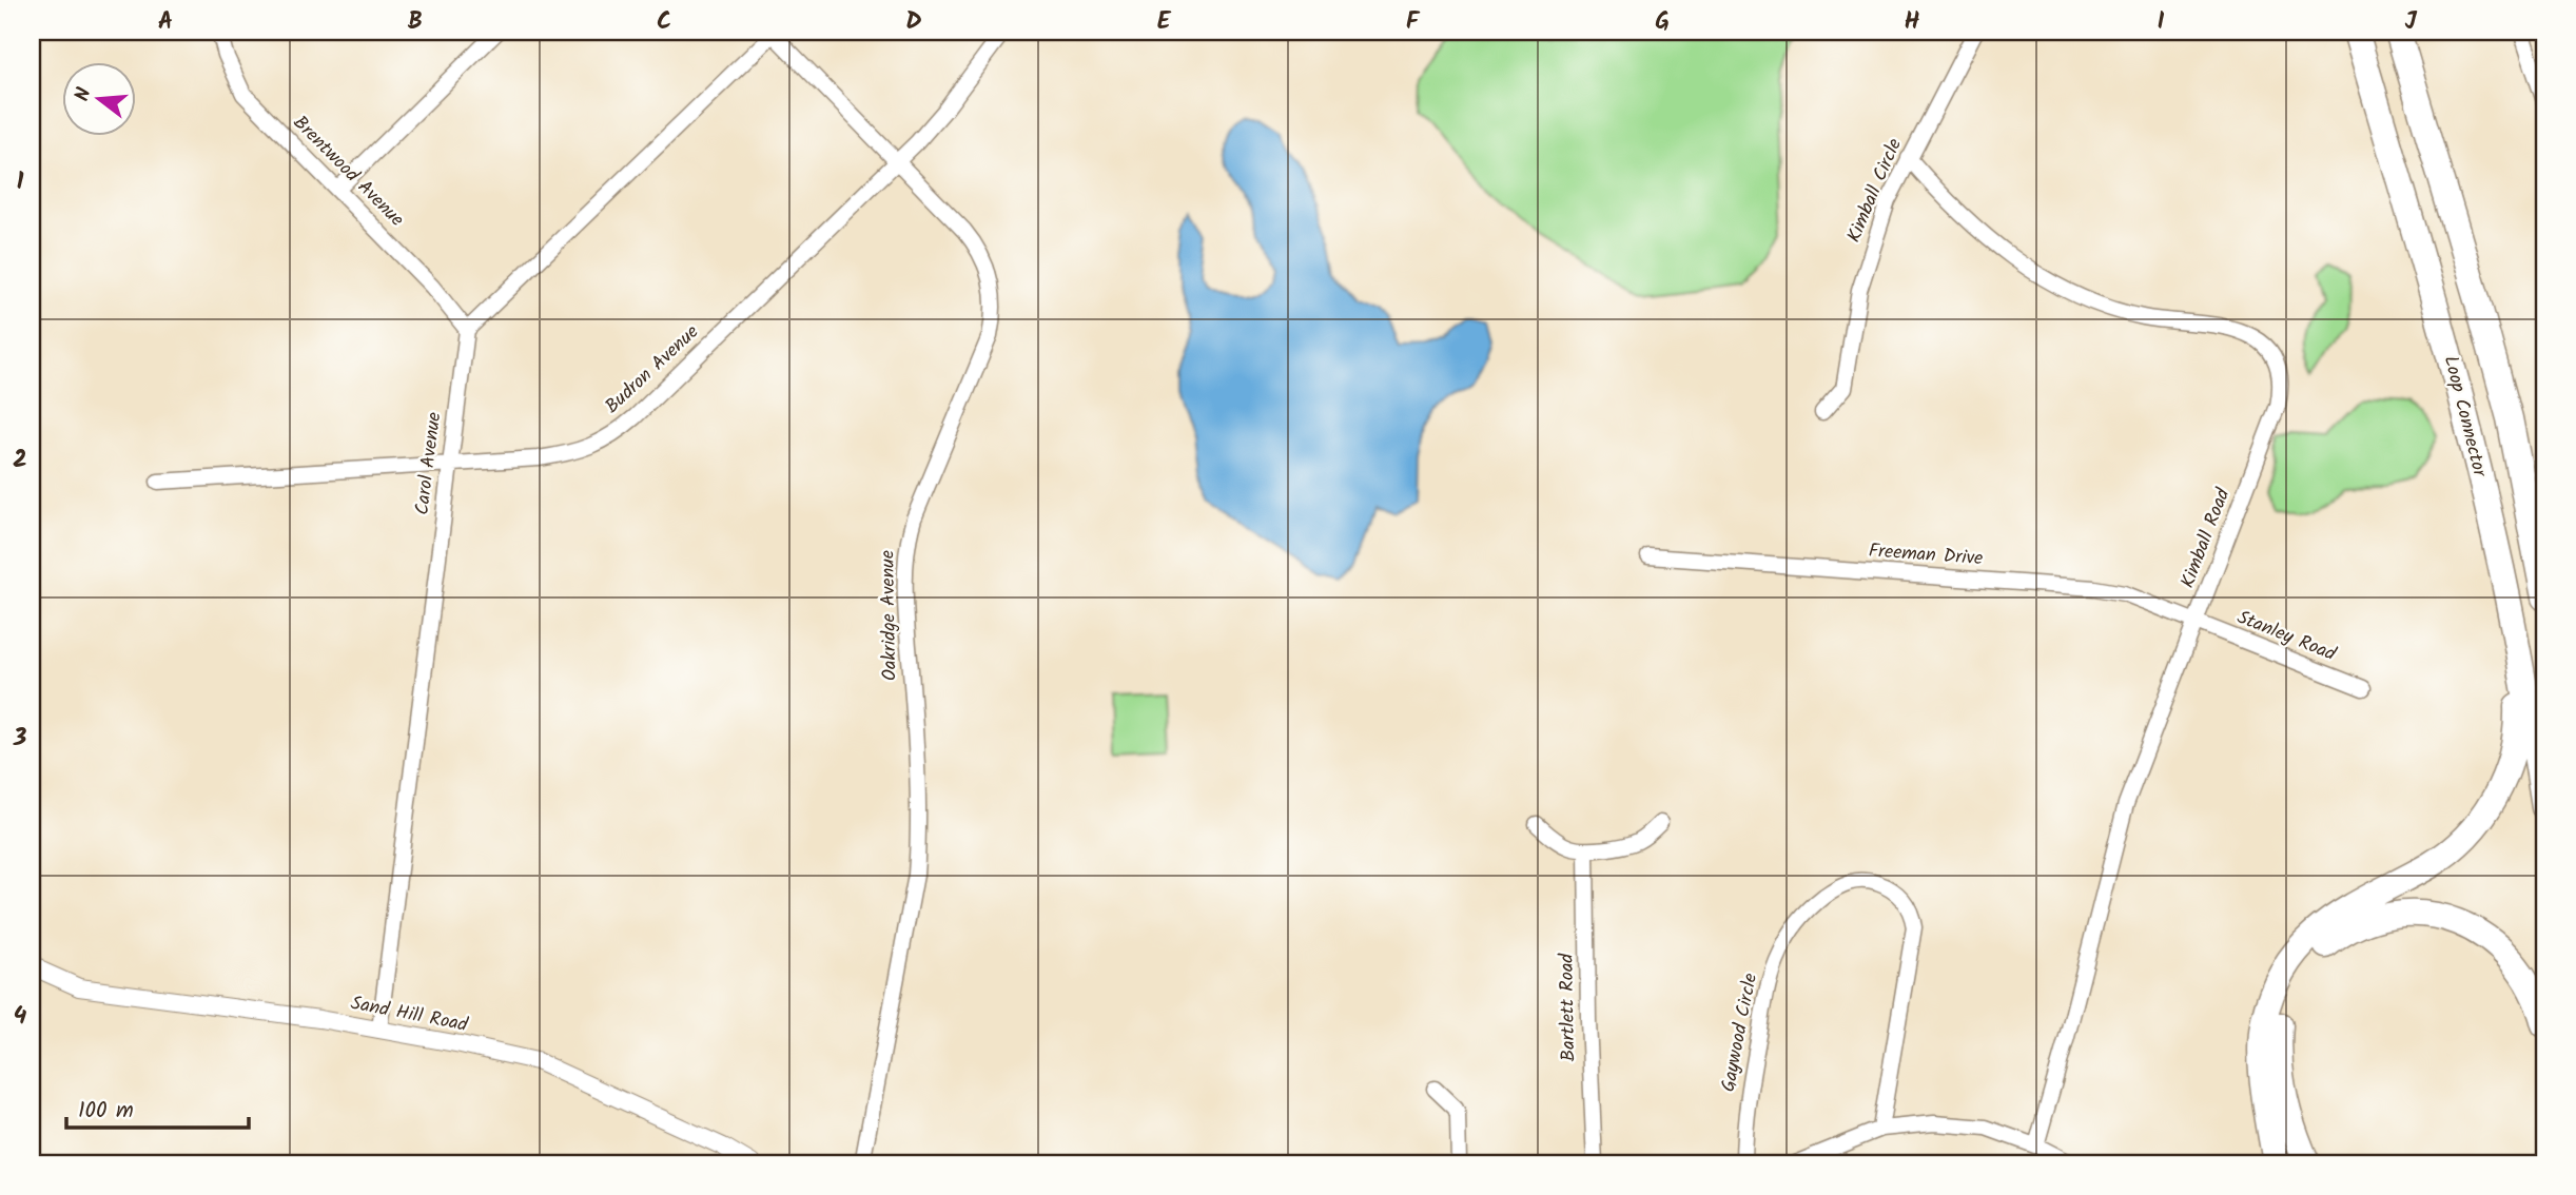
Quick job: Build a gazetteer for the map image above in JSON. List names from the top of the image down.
{
  "streets": {
    "highway": ["Loop Connector"],
    "street": [
      "Brentwood Avenue",
      "Kimball Circle",
      "Budron Avenue",
      "Carol Avenue",
      "Kimball Road",
      "Freeman Drive",
      "Oakridge Avenue",
      "Stanley Road",
      "Bartlett Road",
      "Sand Hill Road",
      "Gaywood Circle"
    ]
  },
  "crossings": [
    ["Brentwood Avenue", "Carol Avenue"],
    ["Kimball Circle", "Kimball Road"],
    ["Budron Avenue", "Carol Avenue"],
    ["Budron Avenue", "Oakridge Avenue"],
    ["Carol Avenue", "Sand Hill Road"],
    ["Kimball Road", "Freeman Drive"],
    ["Kimball Road", "Stanley Road"],
    ["Freeman Drive", "Stanley Road"]
  ],
  "scale_bar": "100 m",
  "north": "left",
  "grid": {
    "columns": [
      "A",
      "B",
      "C",
      "D",
      "E",
      "F",
      "G",
      "H",
      "I",
      "J"
    ],
    "rows": [
      "1",
      "2",
      "3",
      "4"
    ]
  }
}
